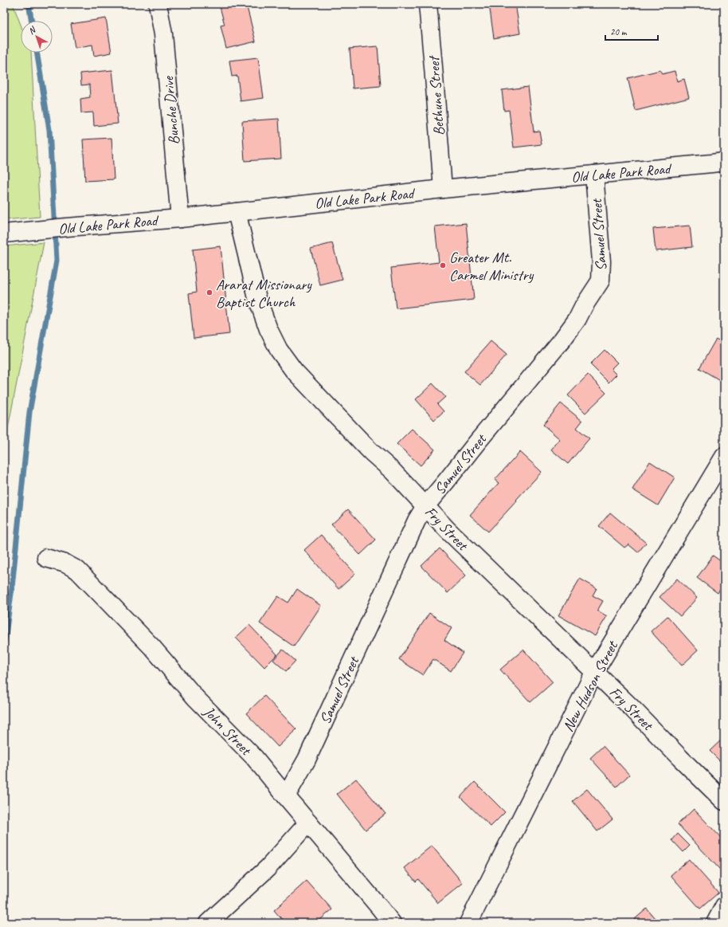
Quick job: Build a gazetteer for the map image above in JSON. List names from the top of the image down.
{
  "streets": {
    "street": [
      "Bethune Street",
      "Bunche Drive",
      "Old Lake Park Road",
      "Samuel Street",
      "Fry Street",
      "New Hudson Street",
      "John Street"
    ]
  },
  "crossings": [
    ["Bethune Street", "Old Lake Park Road"],
    ["Bunche Drive", "Old Lake Park Road"],
    ["Old Lake Park Road", "Samuel Street"],
    ["Old Lake Park Road", "Fry Street"],
    ["Samuel Street", "Fry Street"],
    ["Samuel Street", "John Street"],
    ["Fry Street", "New Hudson Street"]
  ],
  "places": ["Greater Mt. Carmel Ministry", "Ararat Missionary Baptist Church"],
  "scale_bar": "20 m",
  "north": "top left"
}
